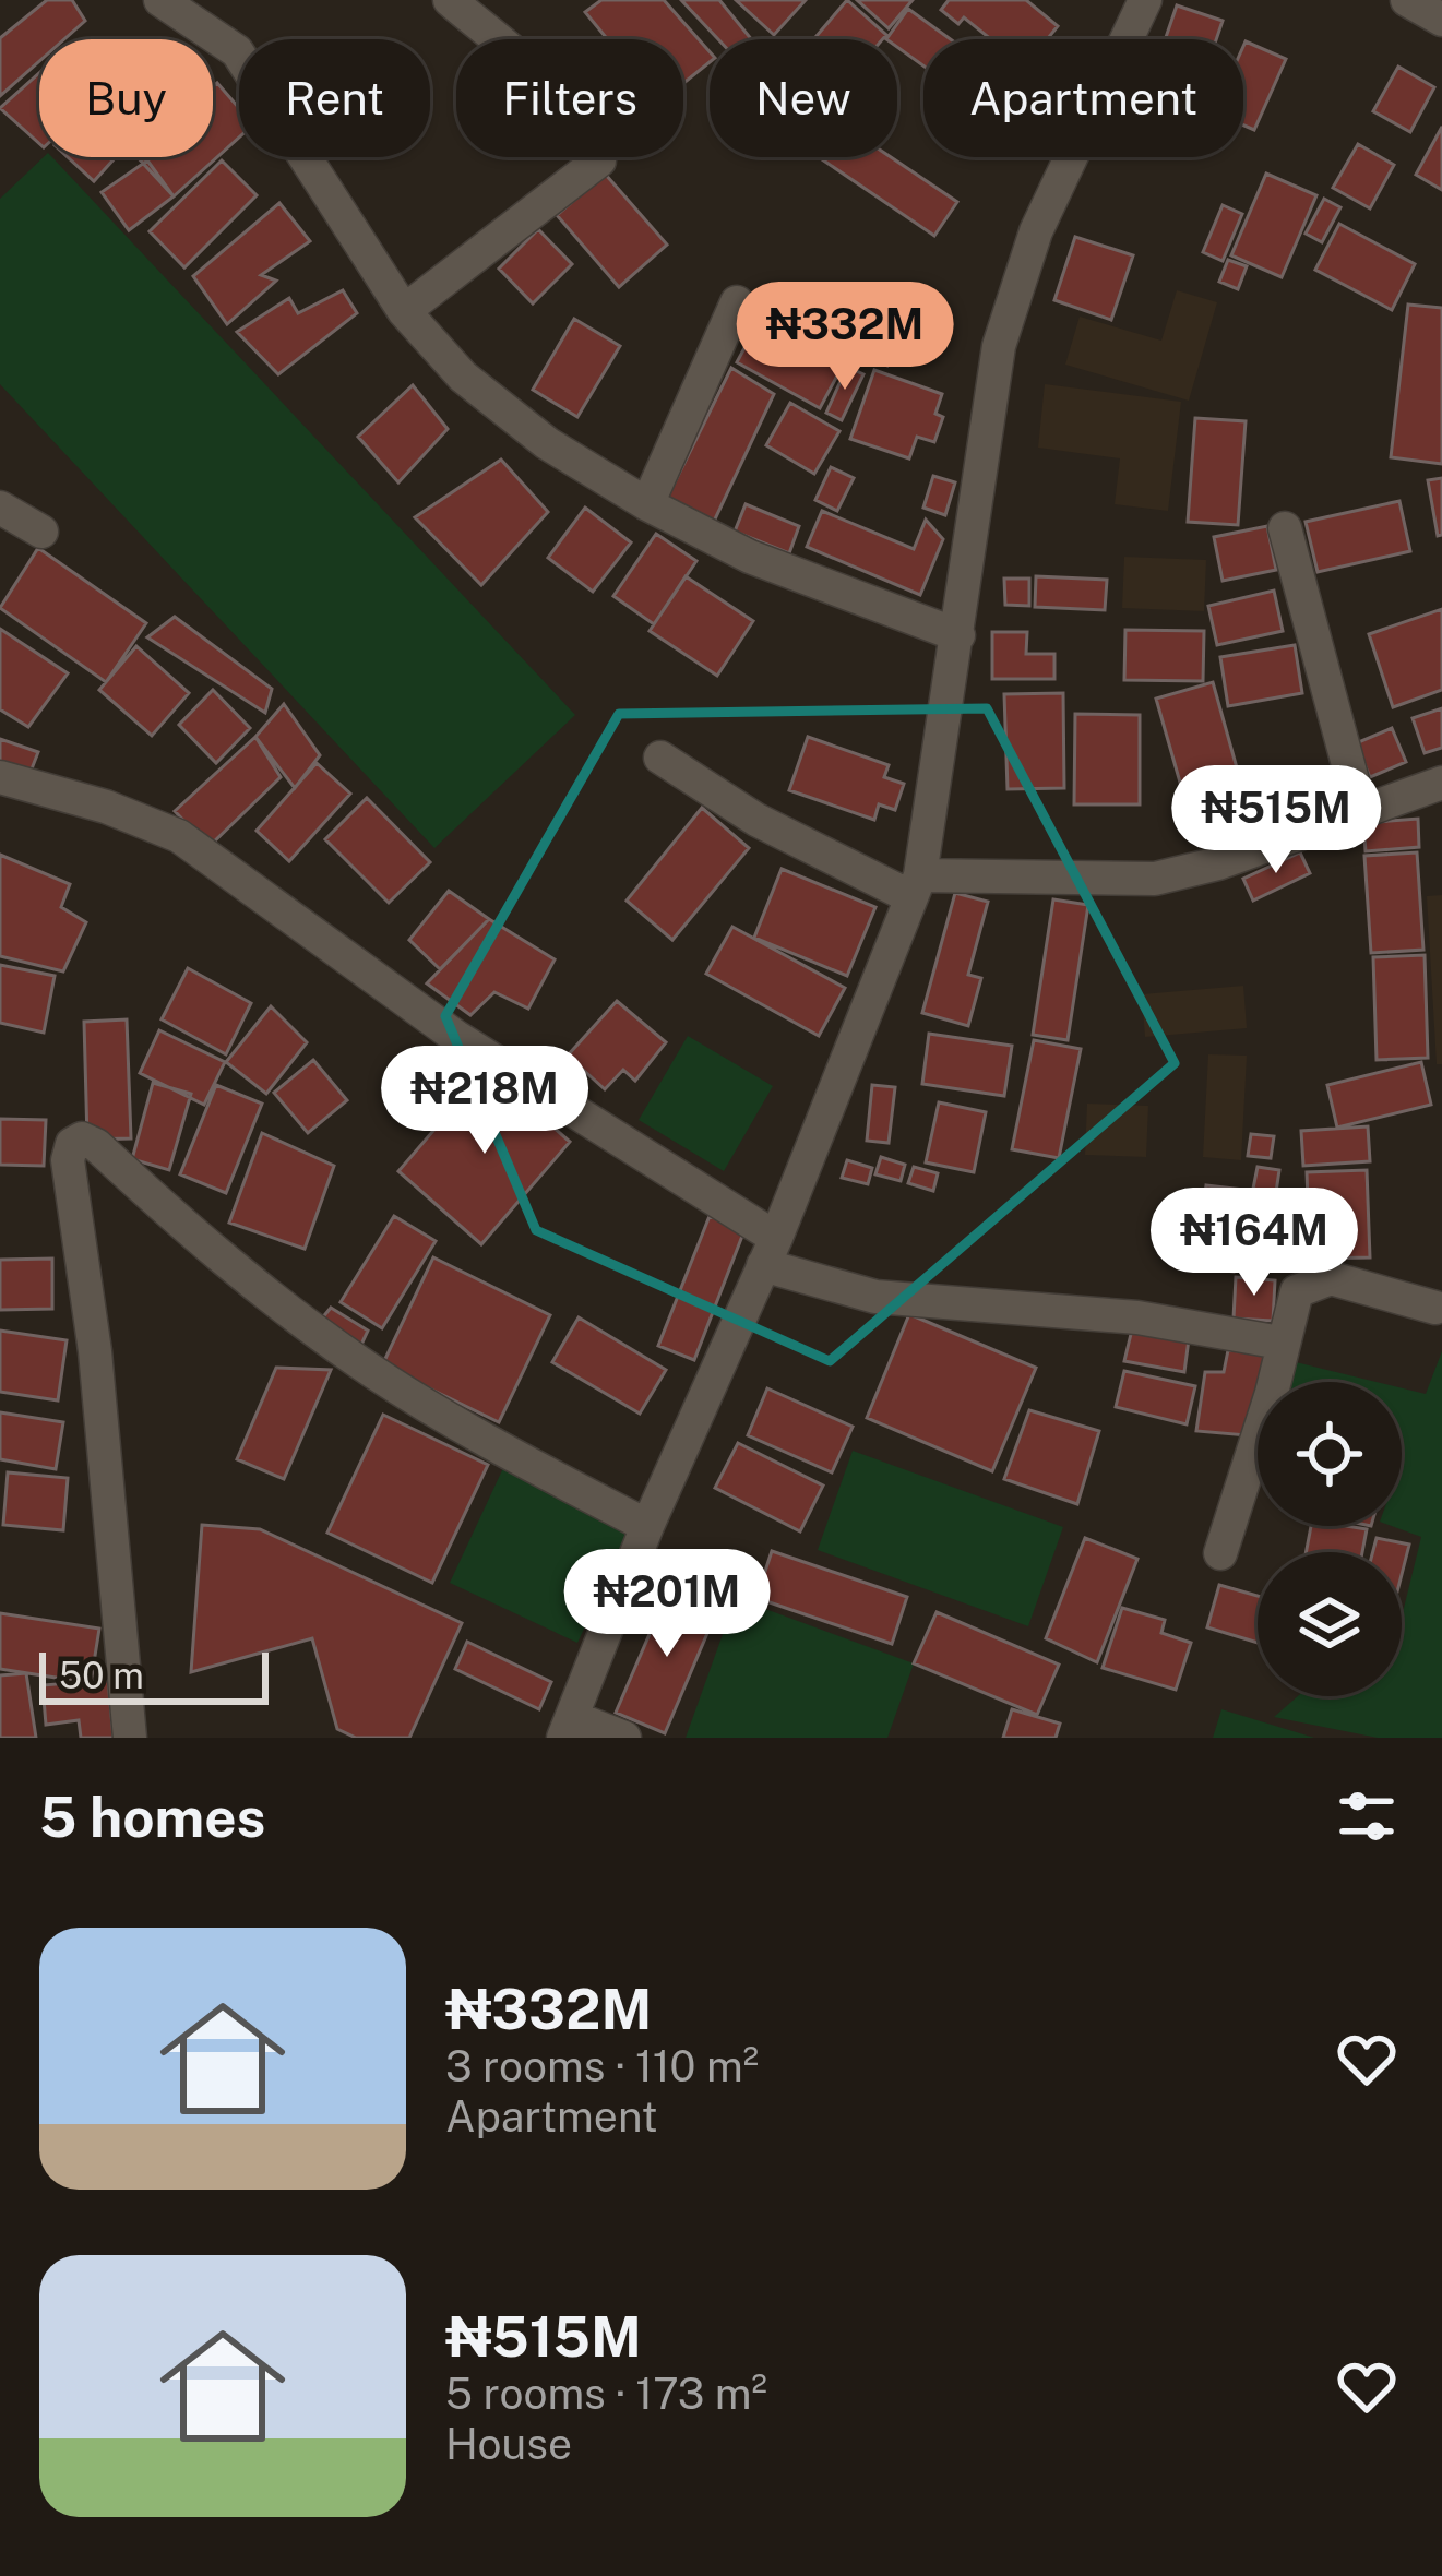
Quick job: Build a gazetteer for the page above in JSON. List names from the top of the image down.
{
  "scale_bar": "50 m",
  "page": {
    "chip": [
      "Buy",
      "Rent",
      "Filters",
      "New",
      "Apartment"
    ],
    "price": [
      "₦332M",
      "₦515M",
      "₦218M",
      "₦164M",
      "₦201M"
    ],
    "scale": "50 m",
    "heading": "5 homes",
    "list": [
      {
        "name": "₦332M",
        "note": "3 rooms · 110 m² · Apartment"
      },
      {
        "name": "₦515M",
        "note": "5 rooms · 173 m² · House"
      }
    ]
  }
}
